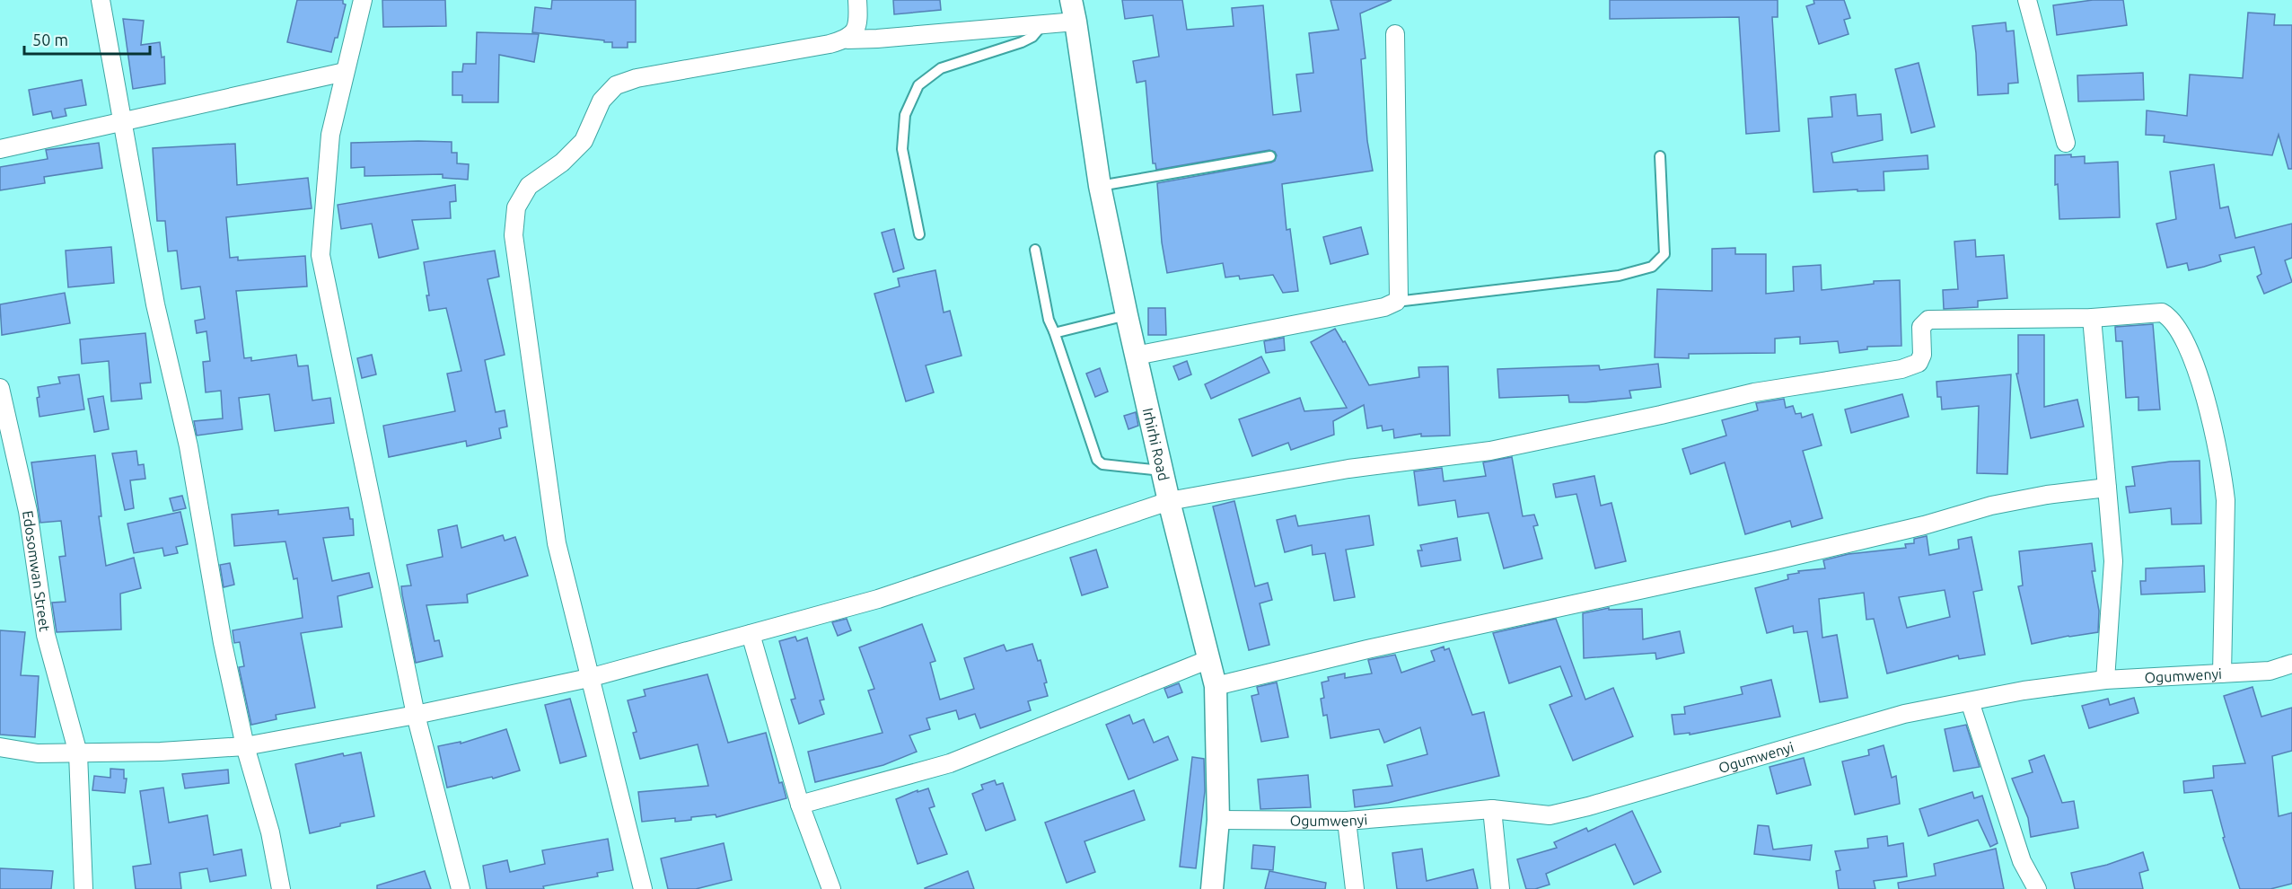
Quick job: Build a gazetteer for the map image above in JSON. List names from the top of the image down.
{
  "streets": {
    "street": ["Irhirhi Road", "Edosomwan Street", "Ogumwenyi"]
  },
  "crossings": [
    ["Irhirhi Road", "Ogumwenyi"]
  ],
  "scale_bar": "50 m"
}
